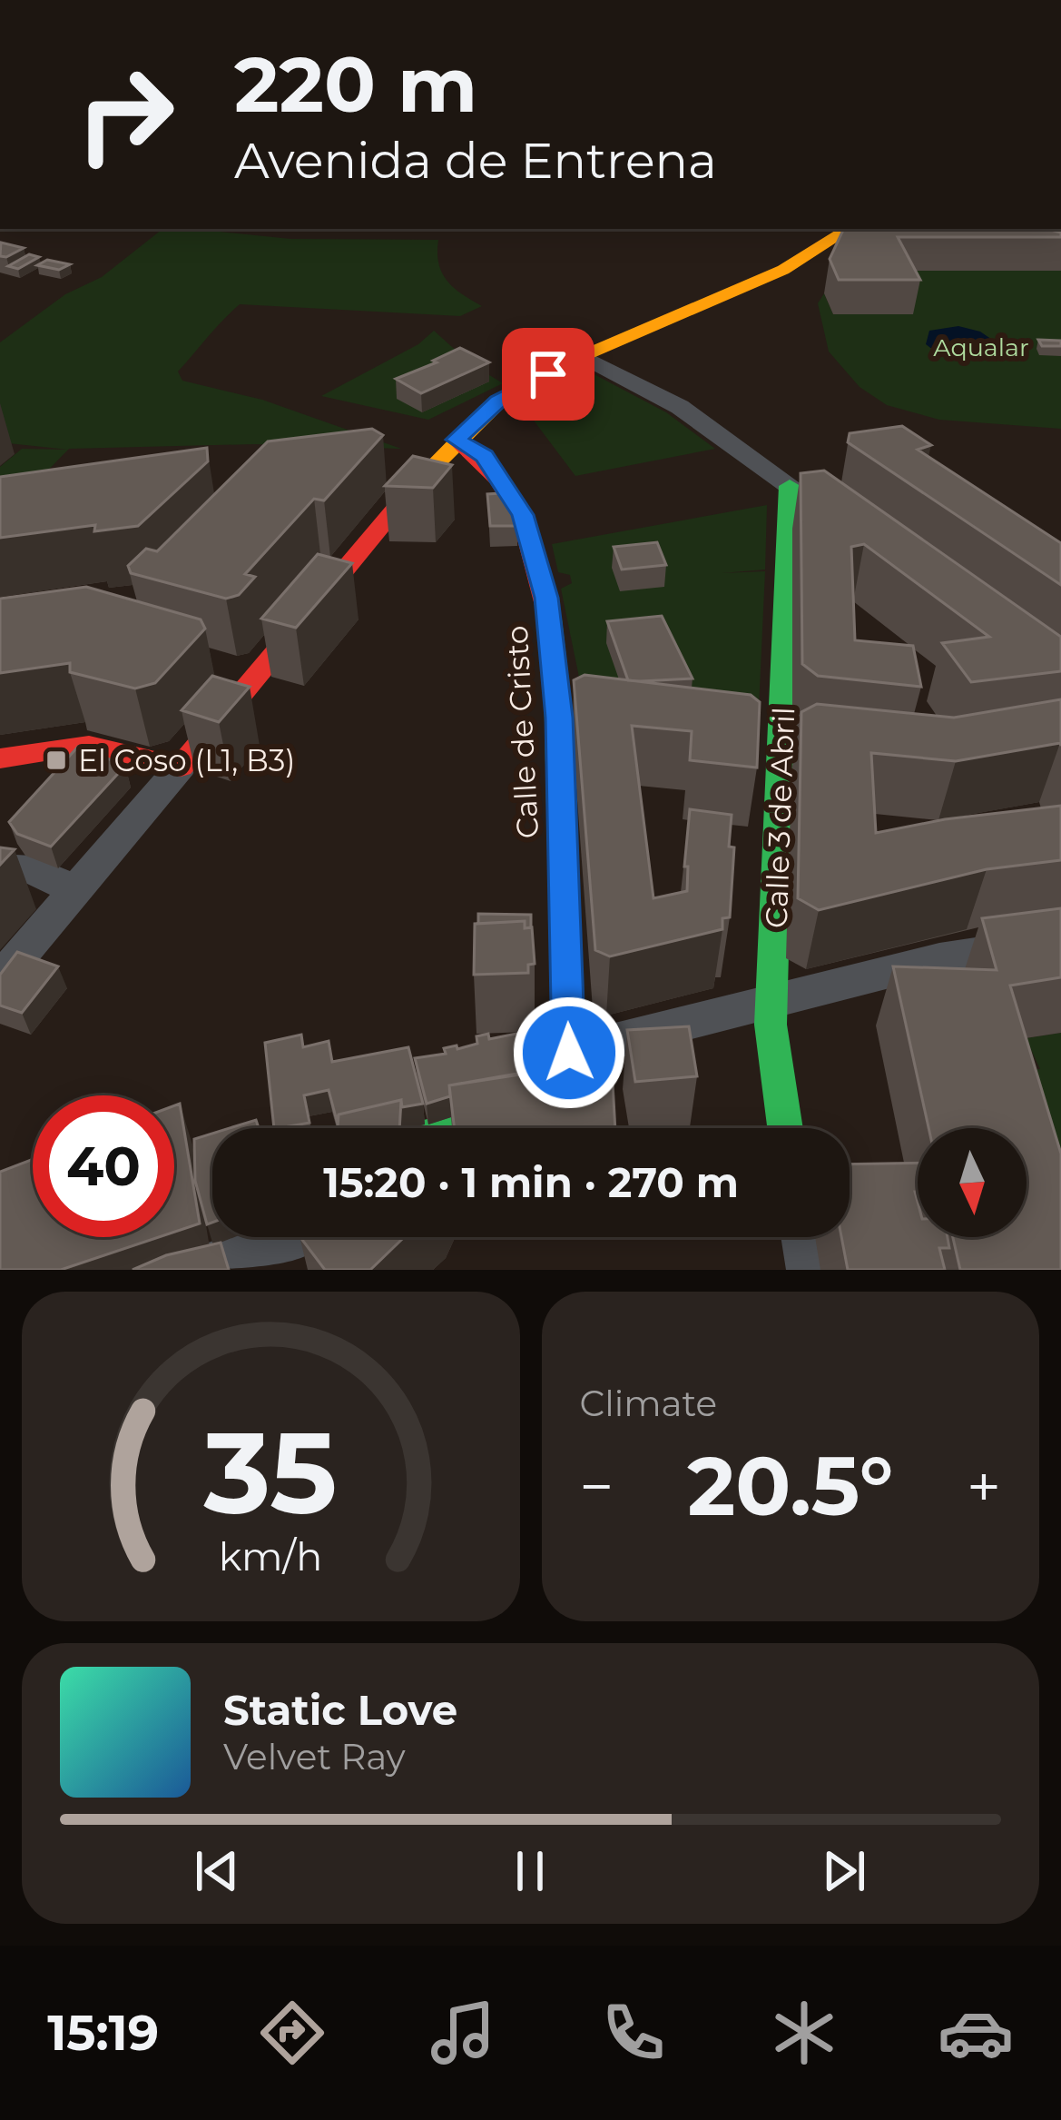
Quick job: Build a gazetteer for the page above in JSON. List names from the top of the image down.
{
  "streets": {
    "street": ["Calle de Cristo", "Calle 3 de Abril"]
  },
  "parks": ["Aqualar"],
  "places": {
    "transit": ["El Coso (L1, B3)"]
  },
  "north": "bottom",
  "page": {
    "turn": ["220 m", "Avenida de Entrena"],
    "limit": "40",
    "trip": "15:20 · 1 min · 270 m",
    "tile": "Climate",
    "heat": ["−", "20.5°", "+"],
    "song": ["Static Love", "Velvet Ray"],
    "tabs": "15:19",
    "gauge": ["35", "km/h"]
  }
}
